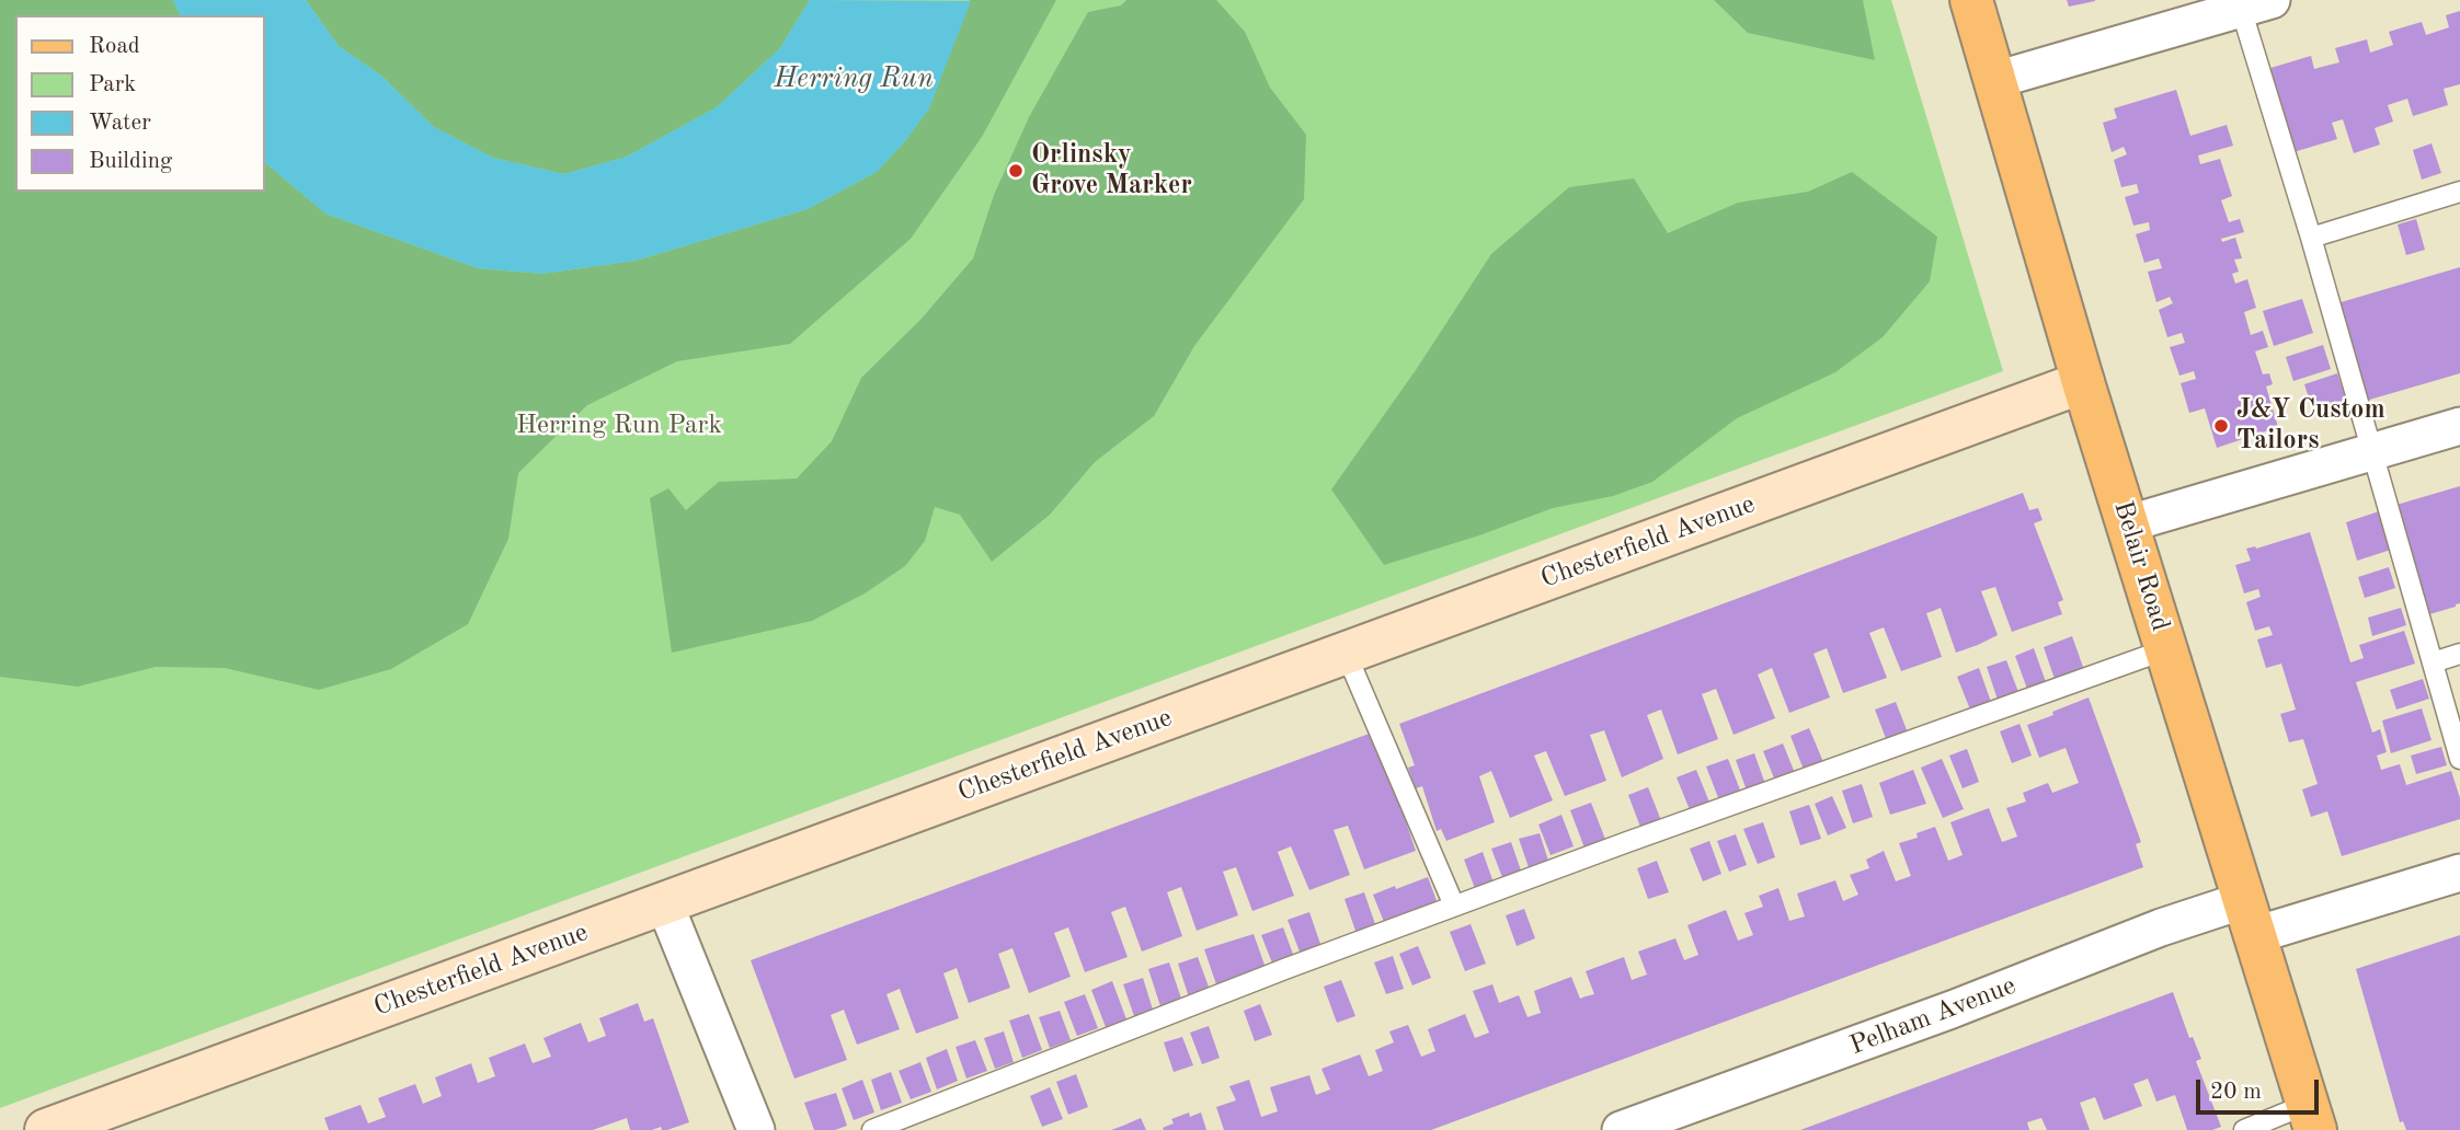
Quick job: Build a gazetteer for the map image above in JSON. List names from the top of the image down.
{
  "streets": {
    "main road": ["Belair Road"],
    "street": ["Chesterfield Avenue", "Pelham Avenue"]
  },
  "crossings": [
    ["Chesterfield Avenue", "Belair Road"],
    ["Belair Road", "Pelham Avenue"]
  ],
  "water": ["Herring Run"],
  "parks": ["Herring Run Park"],
  "places": ["Orlinsky Grove Marker", "J&Y Custom Tailors"],
  "legend": [
    "Road",
    "Park",
    "Water",
    "Building"
  ],
  "scale_bar": "20 m"
}
